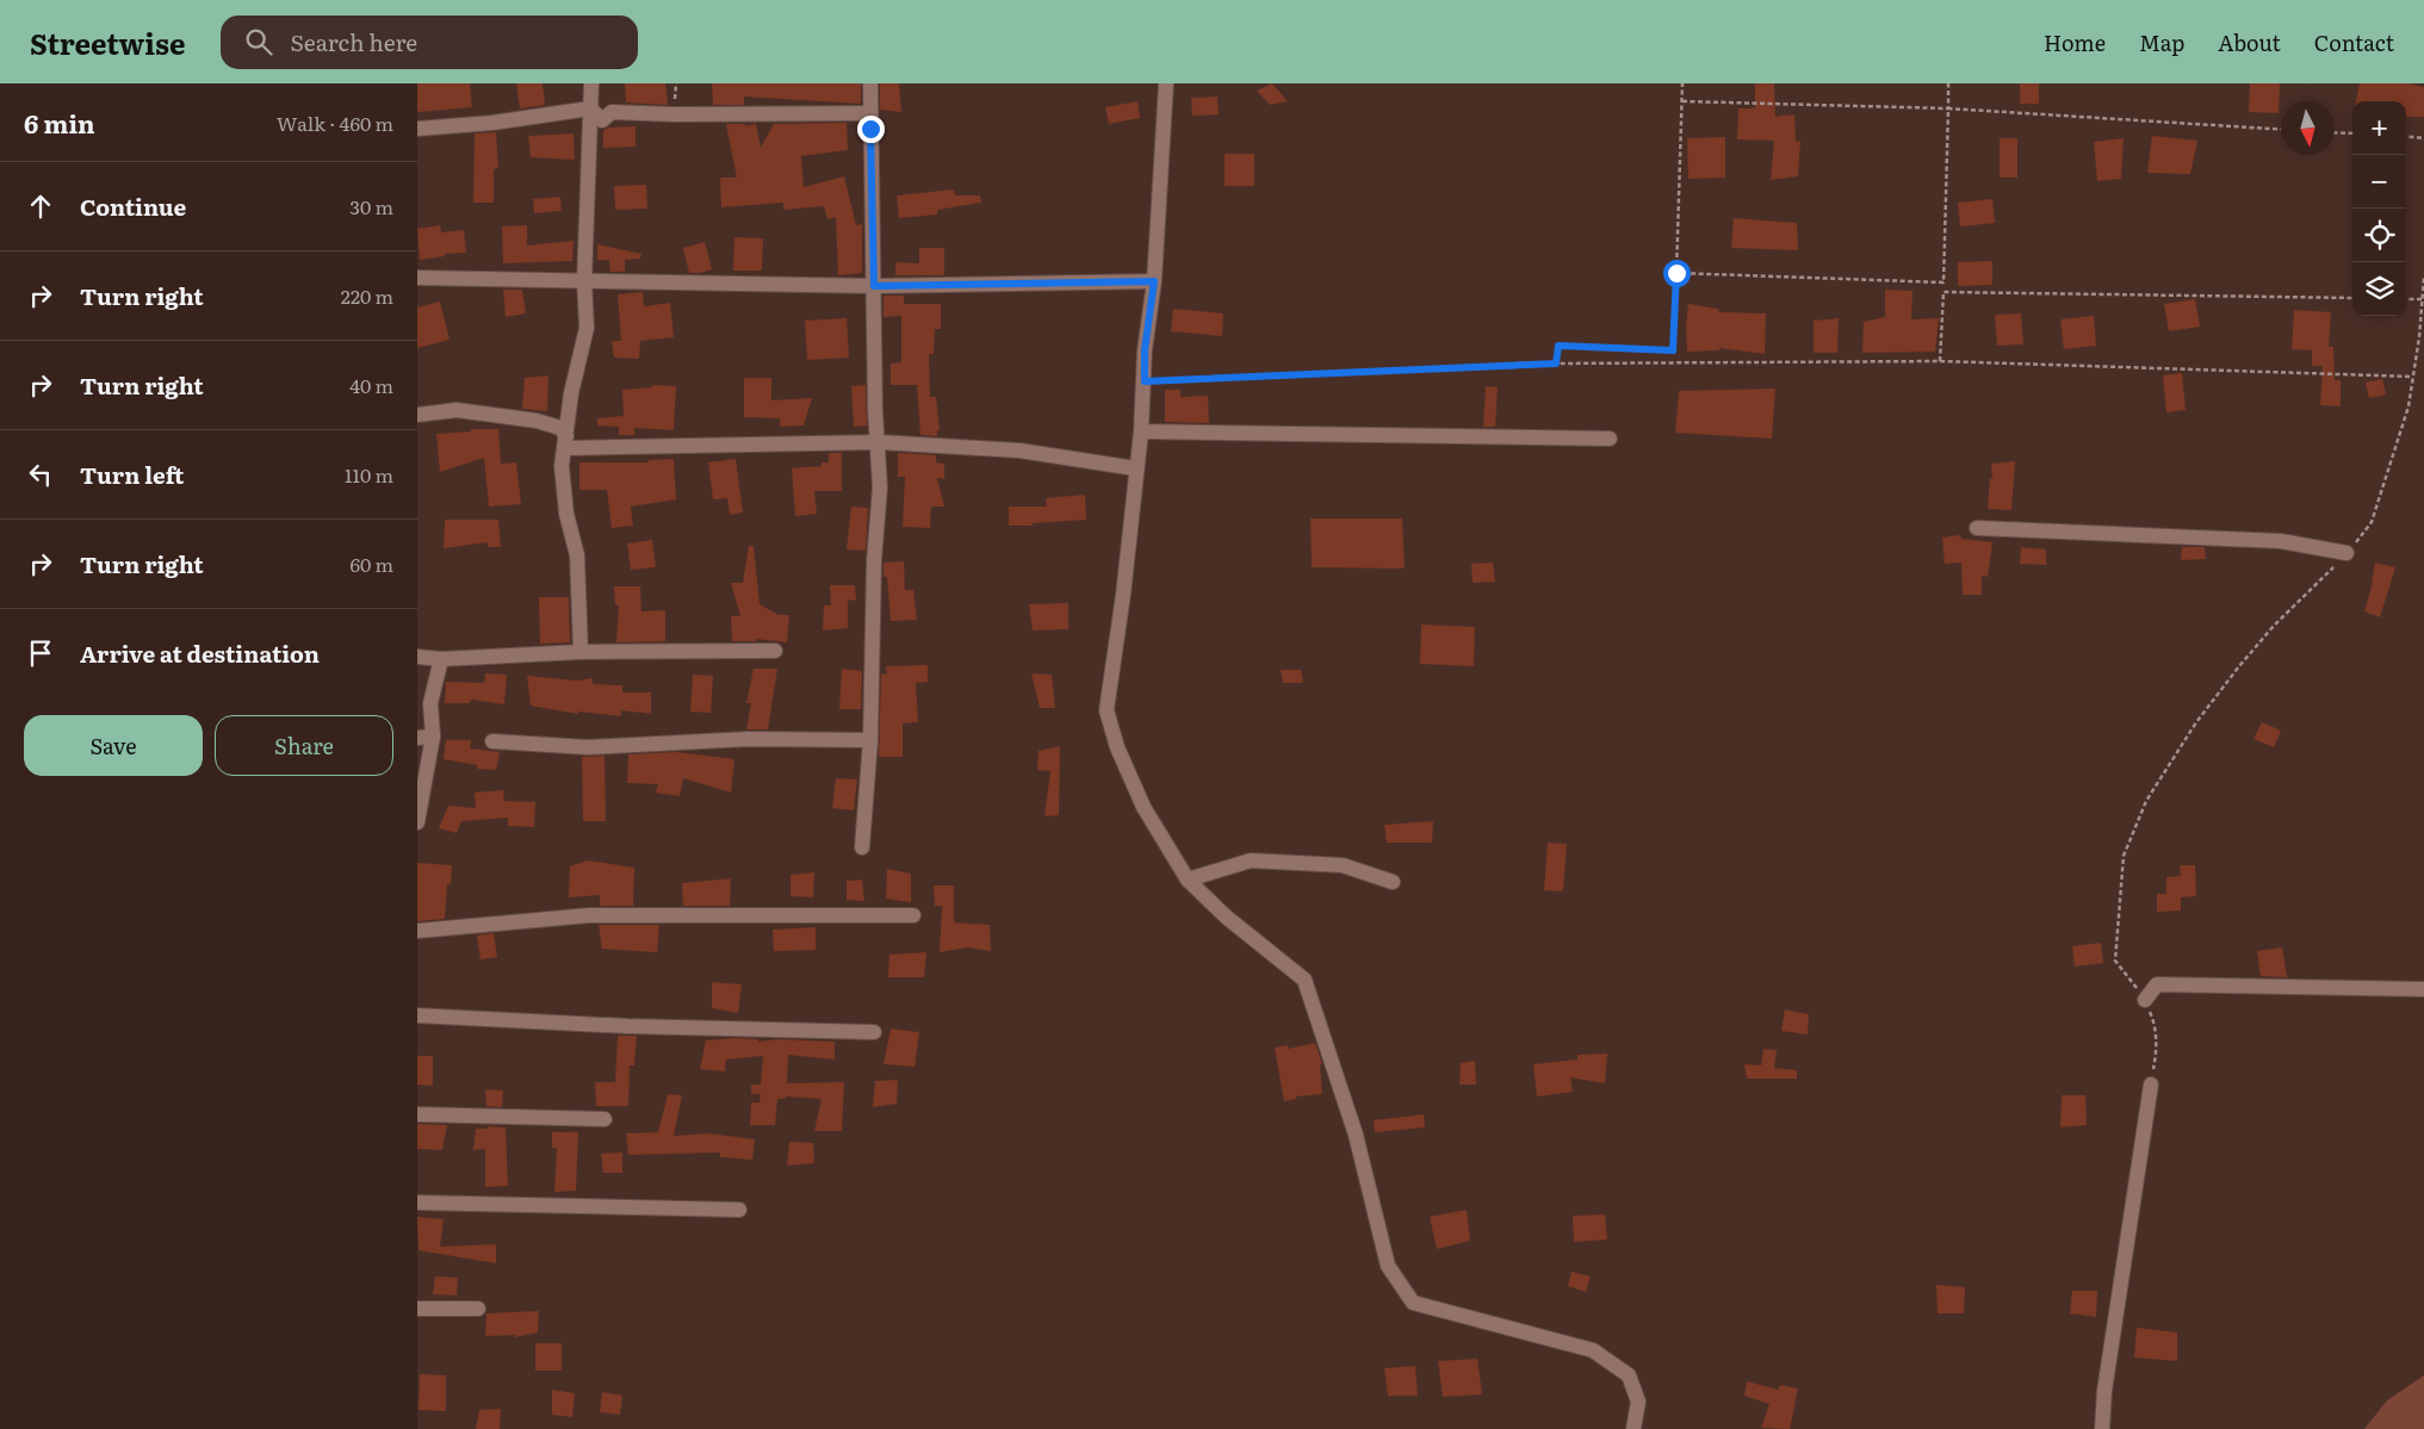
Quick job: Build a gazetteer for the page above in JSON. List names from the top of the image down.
{
  "north": "bottom",
  "page": {
    "header": "Streetwise",
    "search": "Search here",
    "nav": [
      "Home",
      "Map",
      "About",
      "Contact"
    ],
    "heading": ["6 min", "Walk · 460 m"],
    "map_buttons": ["+", "−"],
    "list": [
      ["Continue", "30 m"],
      ["Turn right", "220 m"],
      ["Turn right", "40 m"],
      ["Turn left", "110 m"],
      ["Turn right", "60 m"],
      "Arrive at destination"
    ],
    "buttons": ["Save", "Share"]
  }
}
